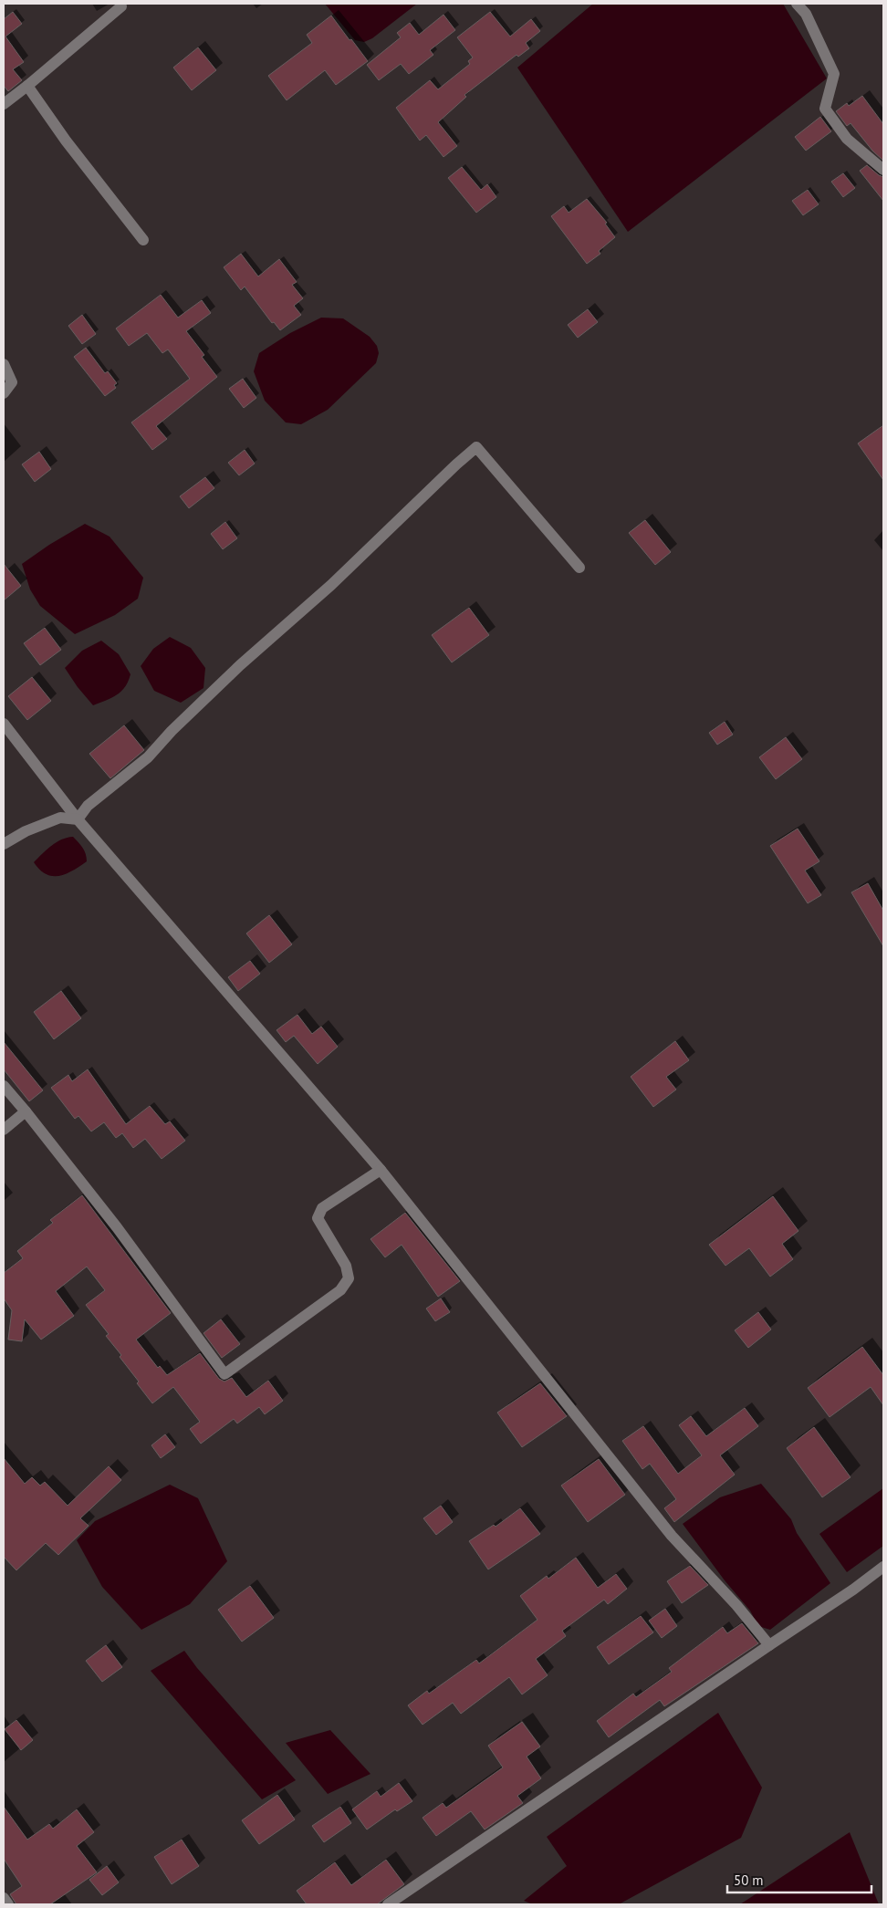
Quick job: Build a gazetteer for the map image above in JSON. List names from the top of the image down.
{
  "scale_bar": "50 m"
}
